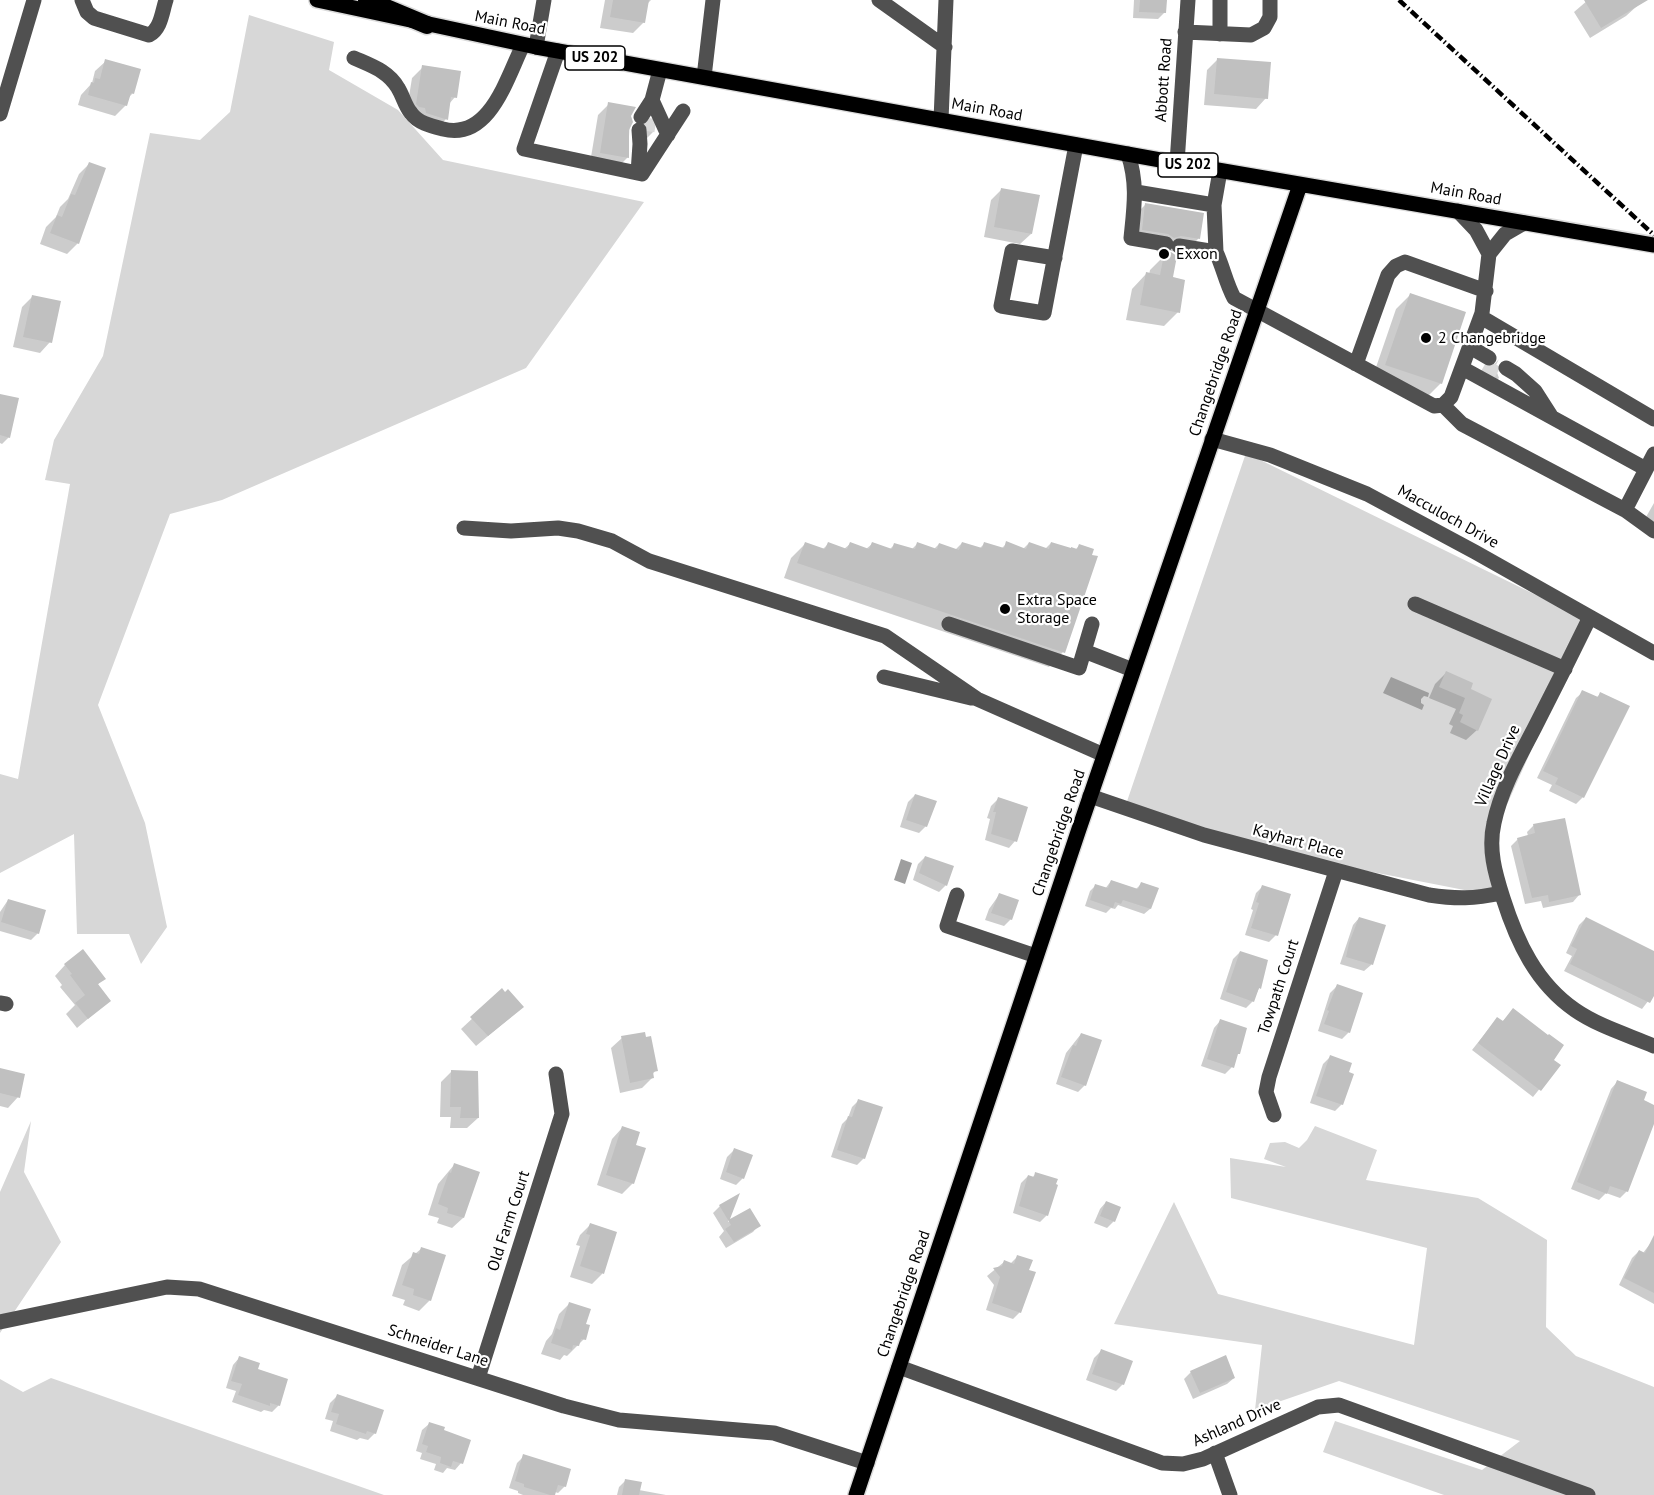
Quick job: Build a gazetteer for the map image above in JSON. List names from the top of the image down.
{
  "streets": {
    "main road": ["Main Road", "US 202", "Changebridge Road"],
    "street": [
      "Abbott Road",
      "Macculoch Drive",
      "Village Drive",
      "Kayhart Place",
      "Towpath Court",
      "Old Farm Court",
      "Schneider Lane",
      "Ashland Drive"
    ]
  },
  "crossings": [
    ["Main Road", "Abbott Road"],
    ["Main Road", "Changebridge Road"],
    ["Changebridge Road", "Macculoch Drive"],
    ["Changebridge Road", "Kayhart Place"],
    ["Changebridge Road", "Schneider Lane"],
    ["Changebridge Road", "Ashland Drive"],
    ["Macculoch Drive", "Village Drive"],
    ["Village Drive", "Kayhart Place"],
    ["Kayhart Place", "Towpath Court"],
    ["Old Farm Court", "Schneider Lane"]
  ],
  "places": ["Exxon", "2 Changebridge", "Extra Space Storage"]
}
